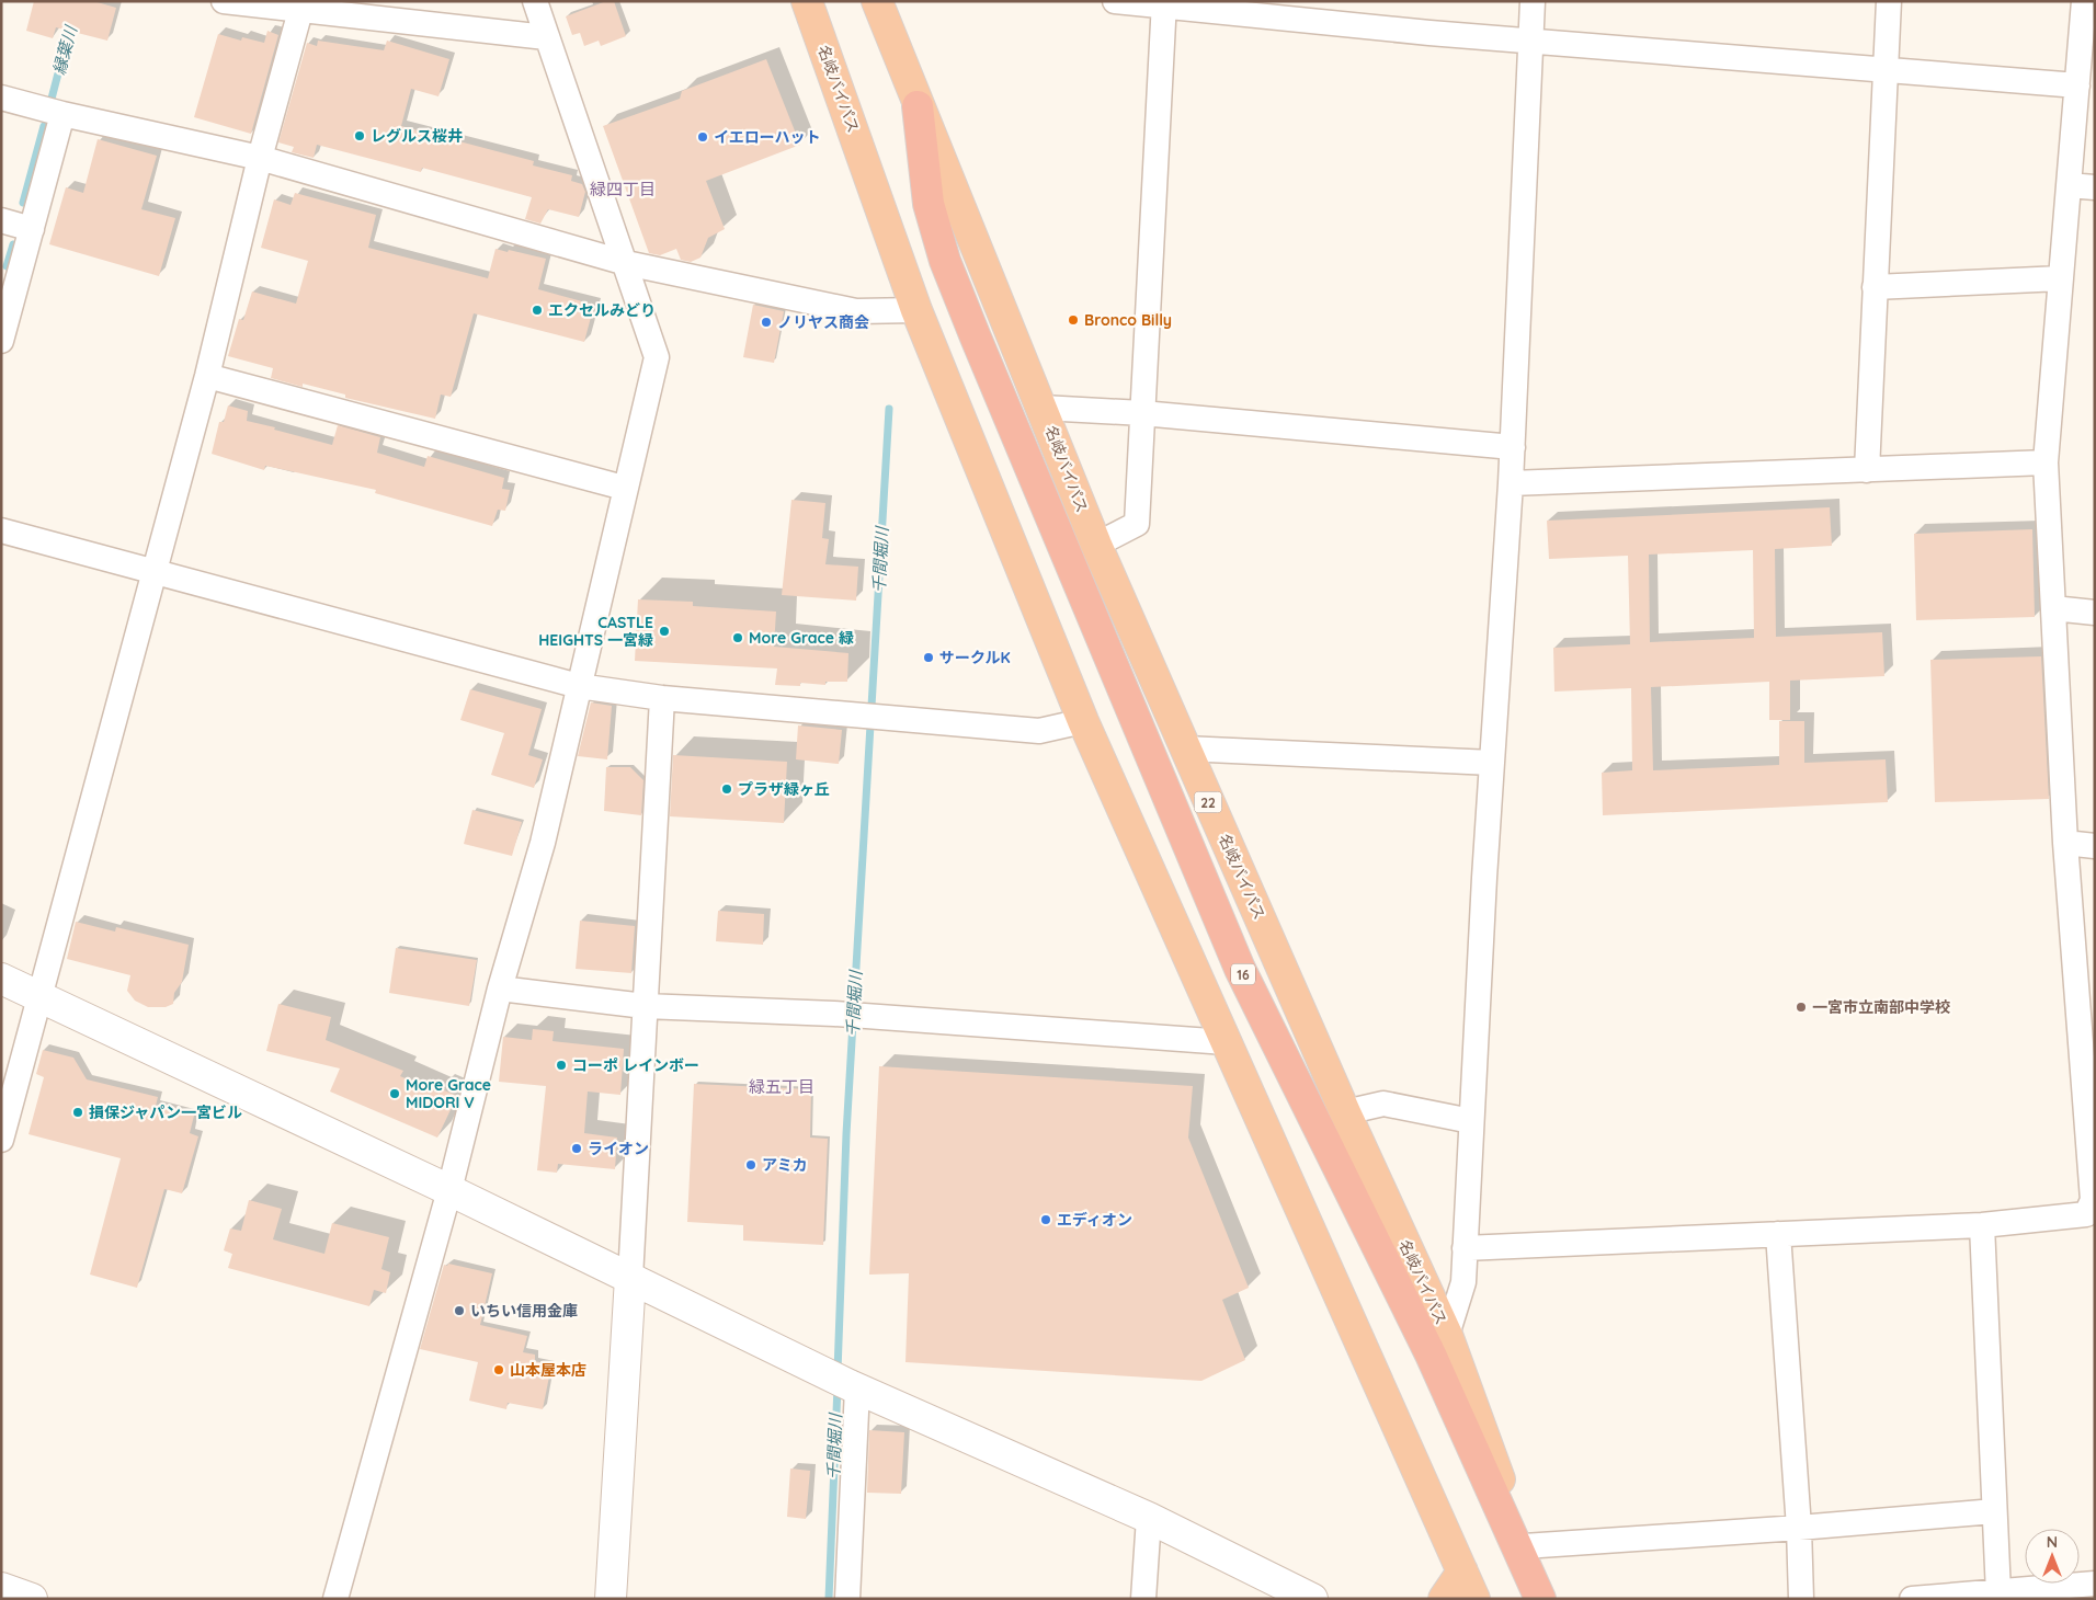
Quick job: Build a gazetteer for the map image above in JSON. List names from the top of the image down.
{
  "streets": {
    "highway": ["名岐バイパス", "22", "16"]
  },
  "crossings": [
    ["名岐バイパス", "16"]
  ],
  "districts": ["緑四丁目", "緑五丁目"],
  "water": ["縁葉川", "千間堀川"],
  "places": [
    "レグルス桜井",
    "イエローハット",
    "エクセルみどり",
    "Bronco Billy",
    "ノリヤス商会",
    "CASTLE HEIGHTS 一宮緑",
    "More Grace 緑",
    "サークルK",
    "プラザ緑ヶ丘",
    "一宮市立南部中学校",
    "コーポ レインボー",
    "More Grace MIDORI V",
    "損保ジャパン一宮ビル",
    "ライオン",
    "アミカ",
    "エディオン",
    "いちい信用金庫",
    "山本屋本店"
  ],
  "north": "top"
}
